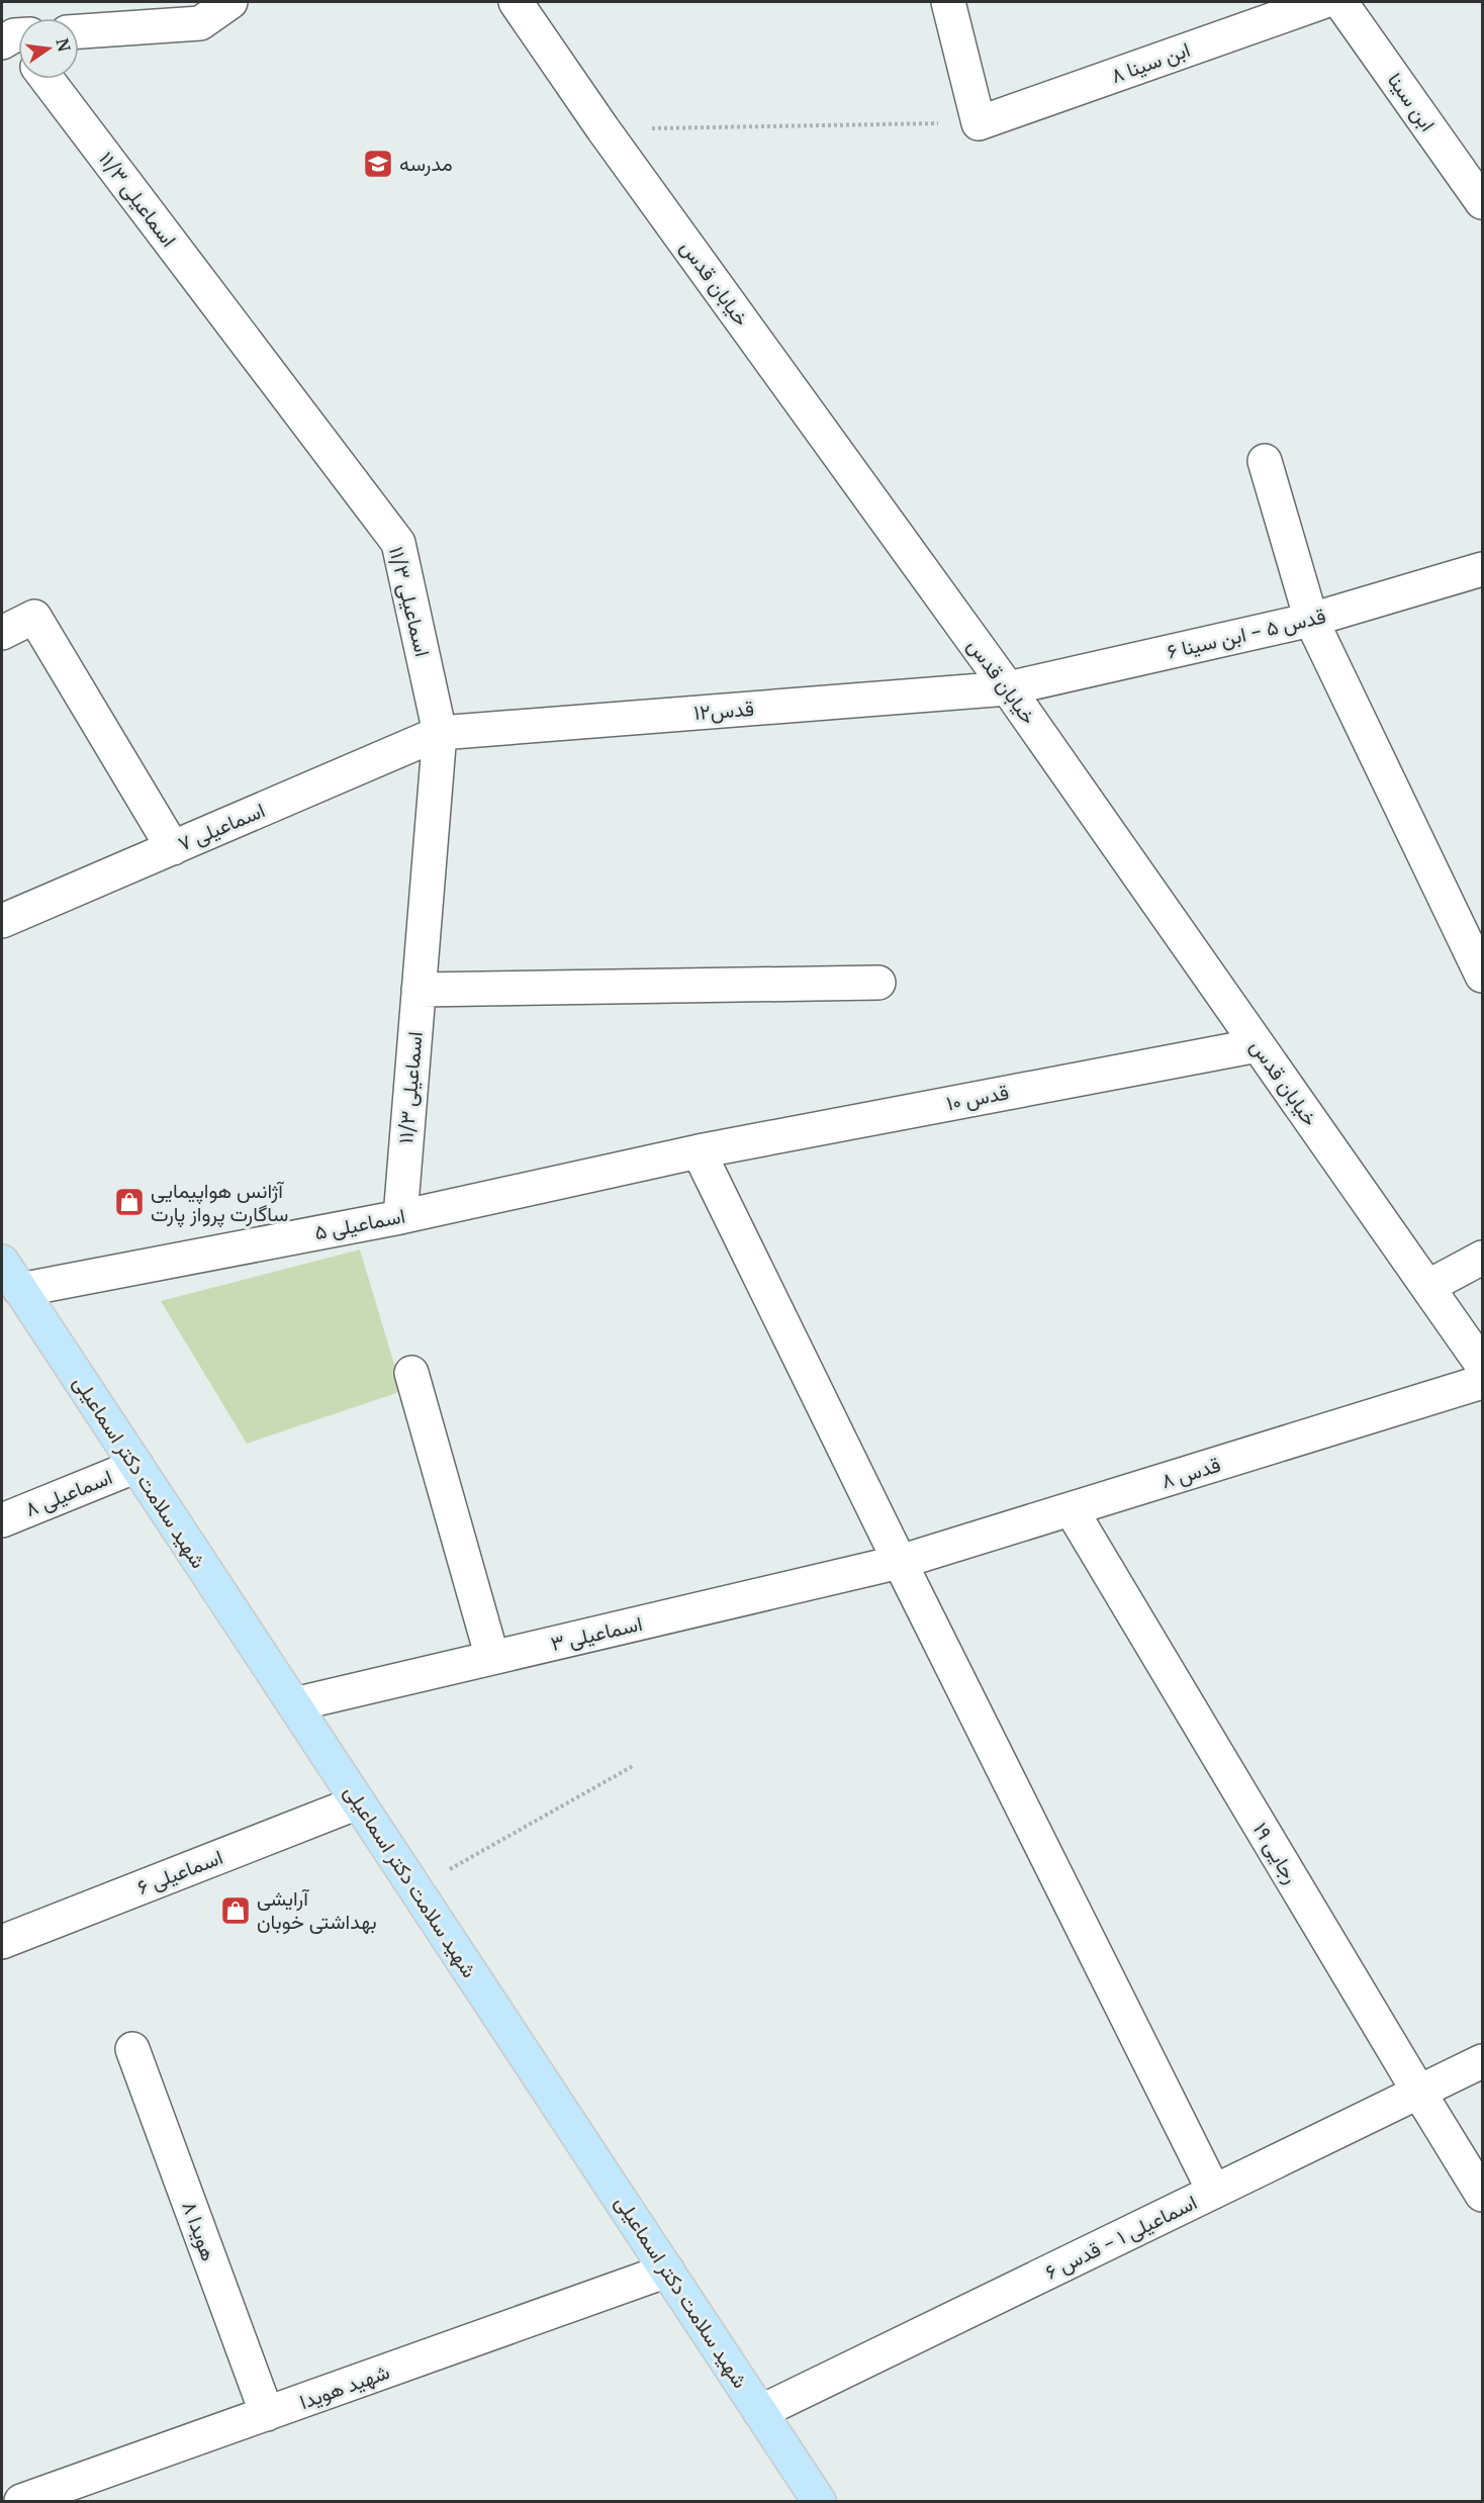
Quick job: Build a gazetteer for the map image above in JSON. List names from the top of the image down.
{
  "streets": {
    "main road": ["شهید سلامت دکتر اسماعیلی"],
    "street": [
      "ابن سینا ۸",
      "ابن سینا",
      "اسماعیلی ۱۱/۳",
      "خیابان قدس",
      "قدس ۵ - ابن سینا ۶",
      "قدس۱۲",
      "اسماعیلی ۷",
      "قدس ۱۰",
      "اسماعیلی ۵",
      "قدس ۸",
      "اسماعیلی ۸",
      "اسماعیلی ۳",
      "رجایی ۱۹",
      "اسماعیلی ۶",
      "هویدا ۸",
      "اسماعیلی ۱ - قدس ۶",
      "شهید هویدا"
    ]
  },
  "crossings": [
    ["اسماعیلی ۱۱/۳", "قدس۱۲"],
    ["اسماعیلی ۱۱/۳", "اسماعیلی ۷"],
    ["اسماعیلی ۱۱/۳", "اسماعیلی ۵"],
    ["خیابان قدس", "قدس ۵ - ابن سینا ۶"],
    ["خیابان قدس", "قدس۱۲"],
    ["خیابان قدس", "قدس ۱۰"],
    ["قدس ۵ - ابن سینا ۶", "قدس۱۲"],
    ["قدس۱۲", "اسماعیلی ۷"],
    ["قدس ۱۰", "اسماعیلی ۵"],
    ["اسماعیلی ۵", "شهید سلامت دکتر اسماعیلی"],
    ["شهید سلامت دکتر اسماعیلی", "اسماعیلی ۸"],
    ["شهید سلامت دکتر اسماعیلی", "اسماعیلی ۳"],
    ["شهید سلامت دکتر اسماعیلی", "اسماعیلی ۶"],
    ["شهید سلامت دکتر اسماعیلی", "اسماعیلی ۱ - قدس ۶"],
    ["شهید سلامت دکتر اسماعیلی", "شهید هویدا"],
    ["قدس ۸", "اسماعیلی ۳"],
    ["قدس ۸", "رجایی ۱۹"],
    ["رجایی ۱۹", "اسماعیلی ۱ - قدس ۶"],
    ["هویدا ۸", "شهید هویدا"]
  ],
  "places": {
    "school or university": ["مدرسه"],
    "shop": ["آژانس هواپیمایی ساگارت پرواز پارت", "آرایشی بهداشتی خوبان"]
  },
  "north": "right"
}
